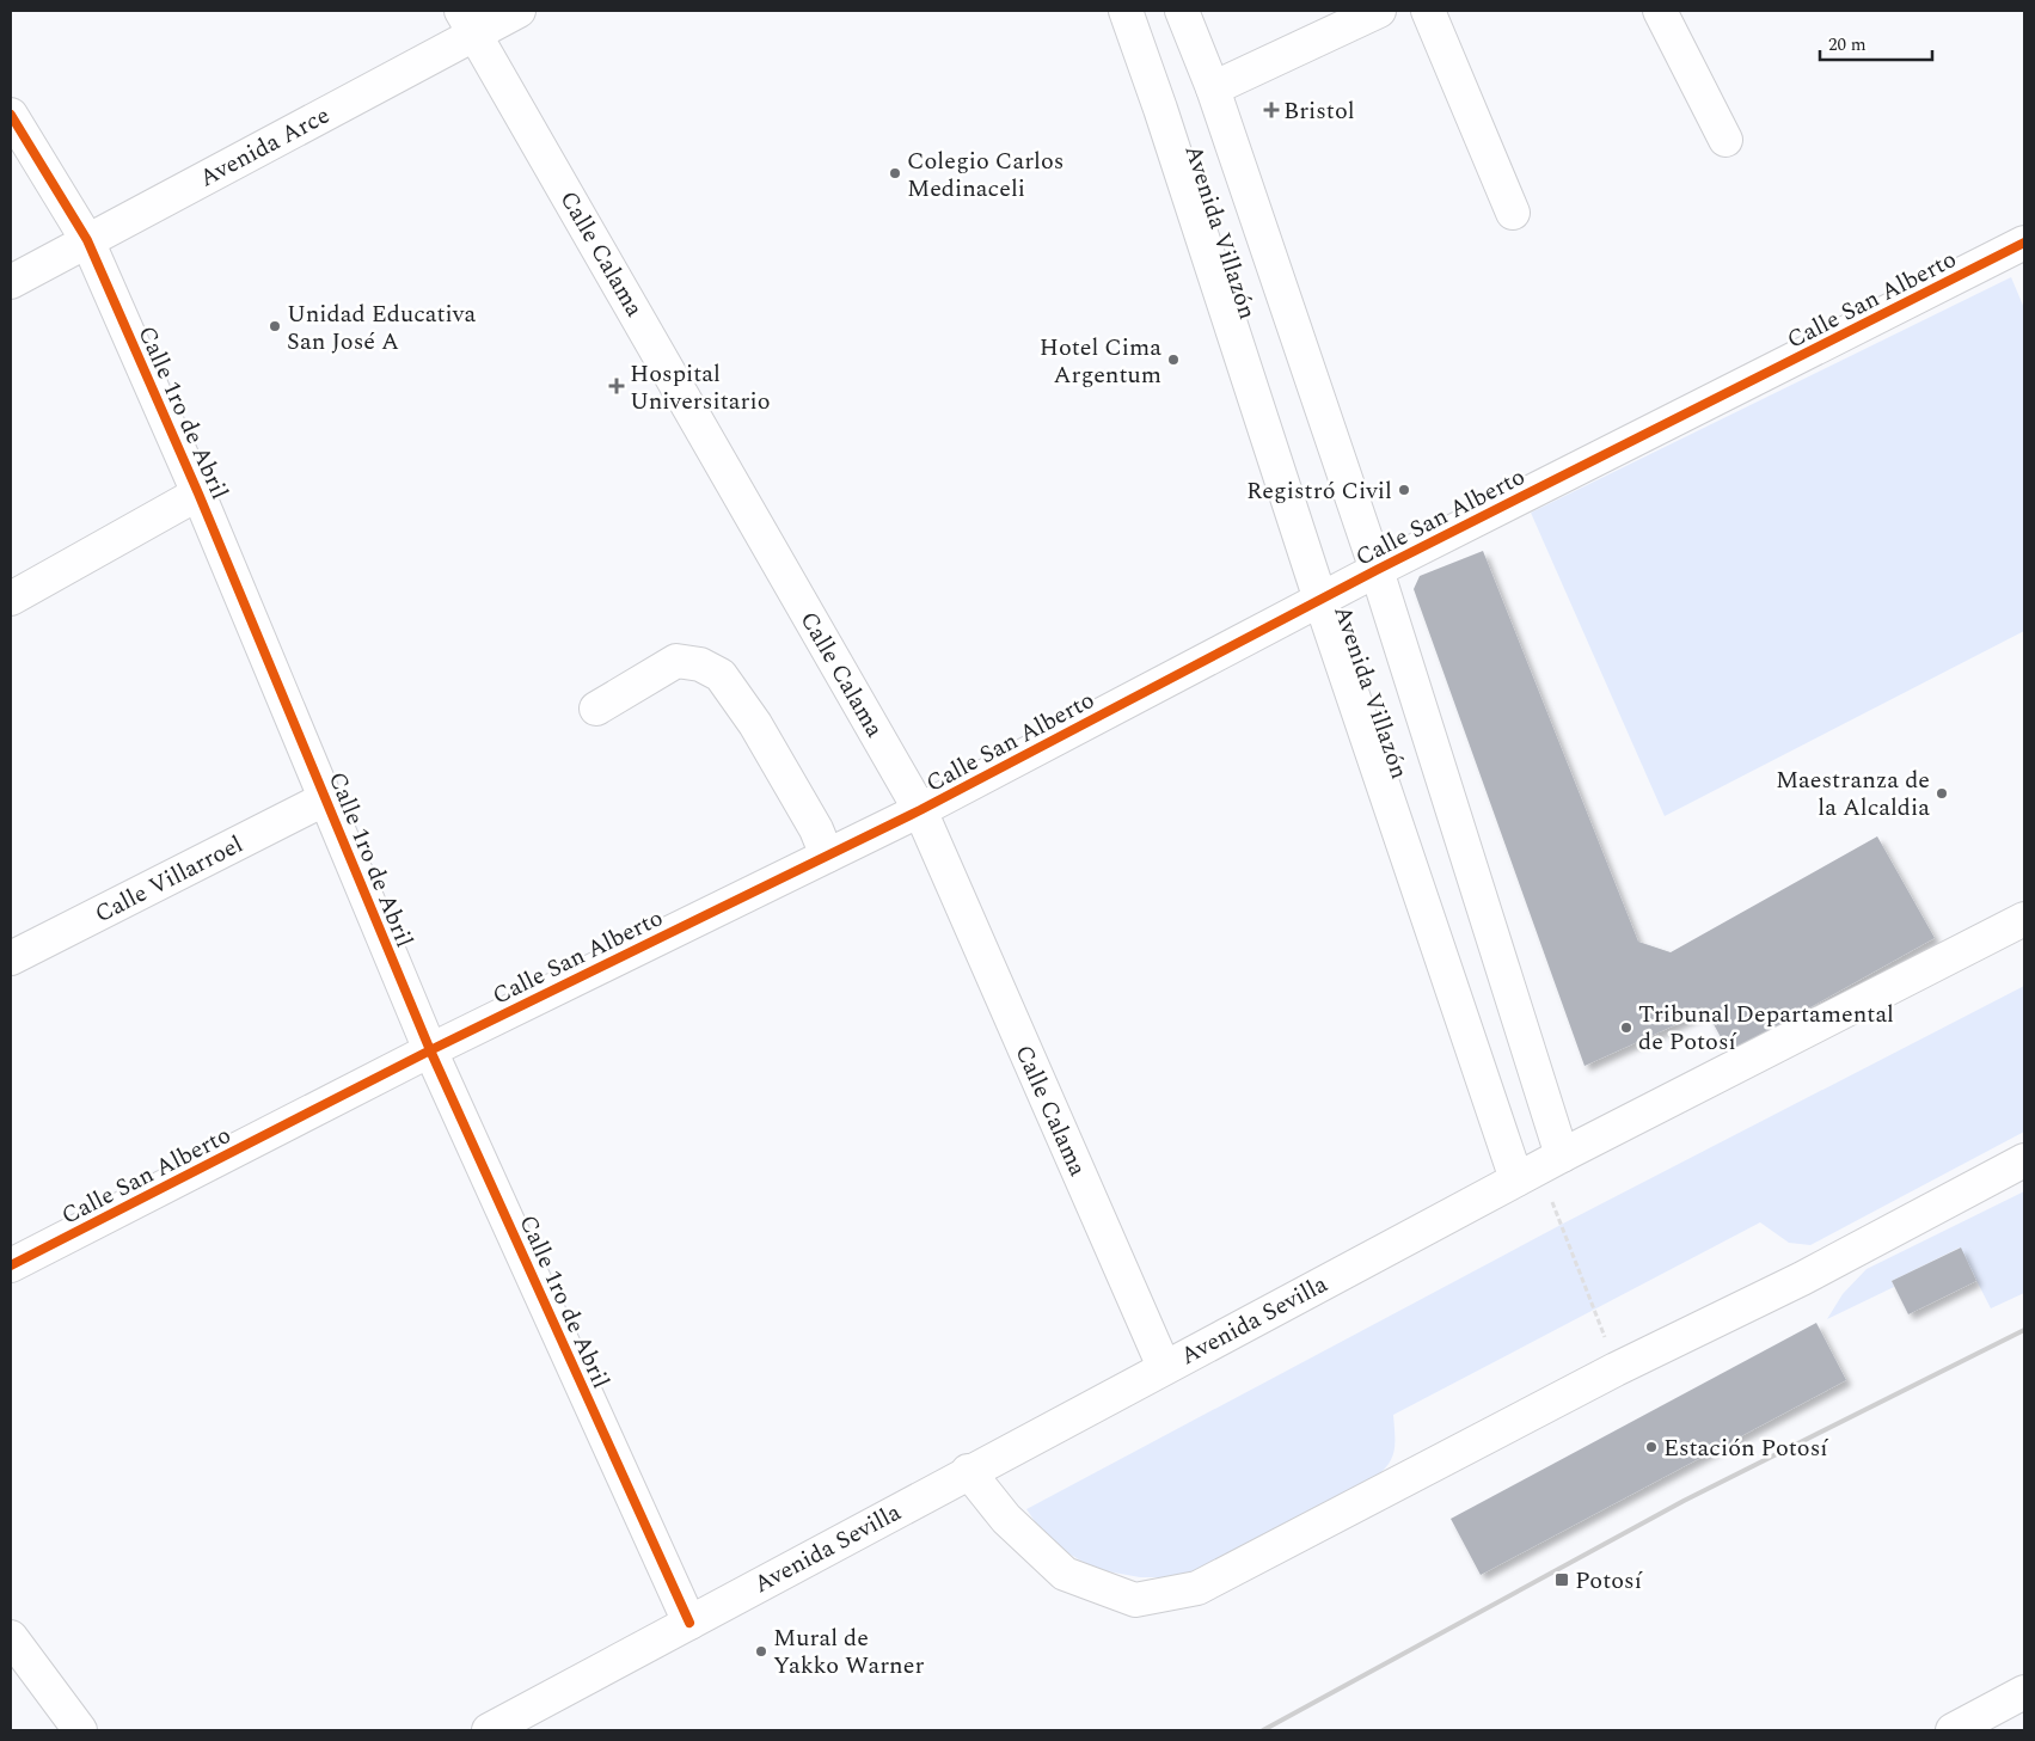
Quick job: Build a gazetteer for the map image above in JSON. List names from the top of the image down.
{
  "streets": {
    "street": [
      "Avenida Arce",
      "Avenida Villazón",
      "Calle Calama",
      "Calle San Alberto",
      "Calle 1ro de Abril",
      "Calle Villarroel",
      "Avenida Sevilla"
    ]
  },
  "crossings": [
    ["Avenida Arce", "Calle Calama"],
    ["Avenida Arce", "Calle 1ro de Abril"],
    ["Avenida Villazón", "Calle San Alberto"],
    ["Avenida Villazón", "Avenida Sevilla"],
    ["Calle Calama", "Calle San Alberto"],
    ["Calle Calama", "Avenida Sevilla"],
    ["Calle San Alberto", "Calle 1ro de Abril"],
    ["Calle 1ro de Abril", "Calle Villarroel"],
    ["Calle 1ro de Abril", "Avenida Sevilla"]
  ],
  "places": {
    "health": ["Bristol", "Hospital Universitario"],
    "other": [
      "Colegio Carlos Medinaceli",
      "Unidad Educativa San José A",
      "Hotel Cima Argentum",
      "Registró Civil",
      "Maestranza de la Alcaldia",
      "Tribunal Departamental de Potosí",
      "Estación Potosí",
      "Mural de Yakko Warner"
    ],
    "transit": ["Potosí"]
  },
  "scale_bar": "20 m"
}
